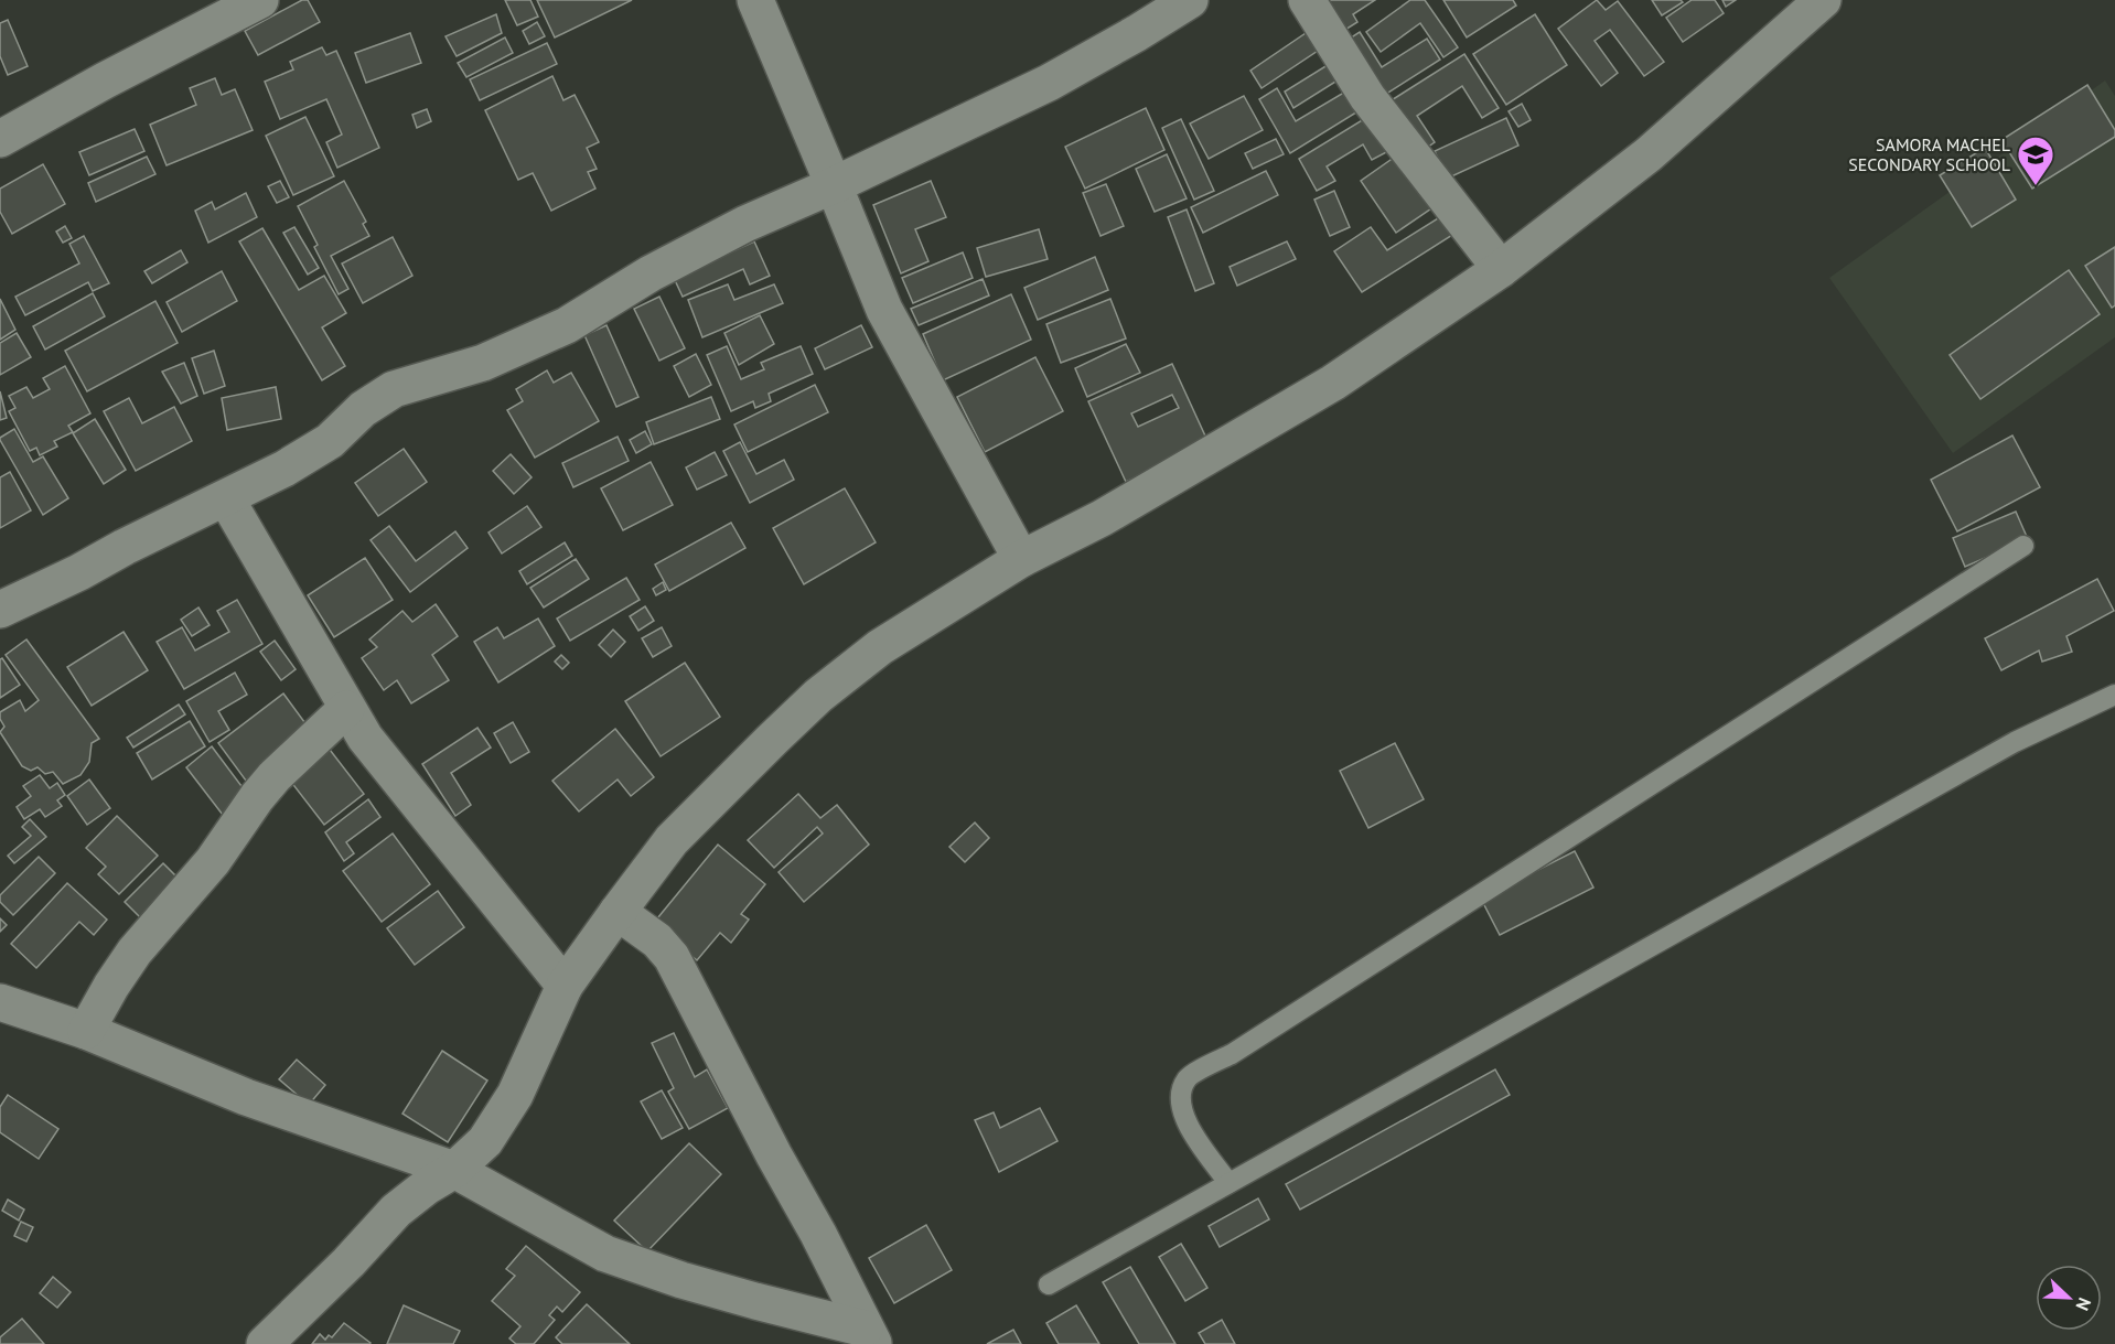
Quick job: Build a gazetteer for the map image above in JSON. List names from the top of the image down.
{
  "places": {
    "school or university": ["SAMORA MACHEL SECONDARY SCHOOL"]
  },
  "north": "bottom right"
}
